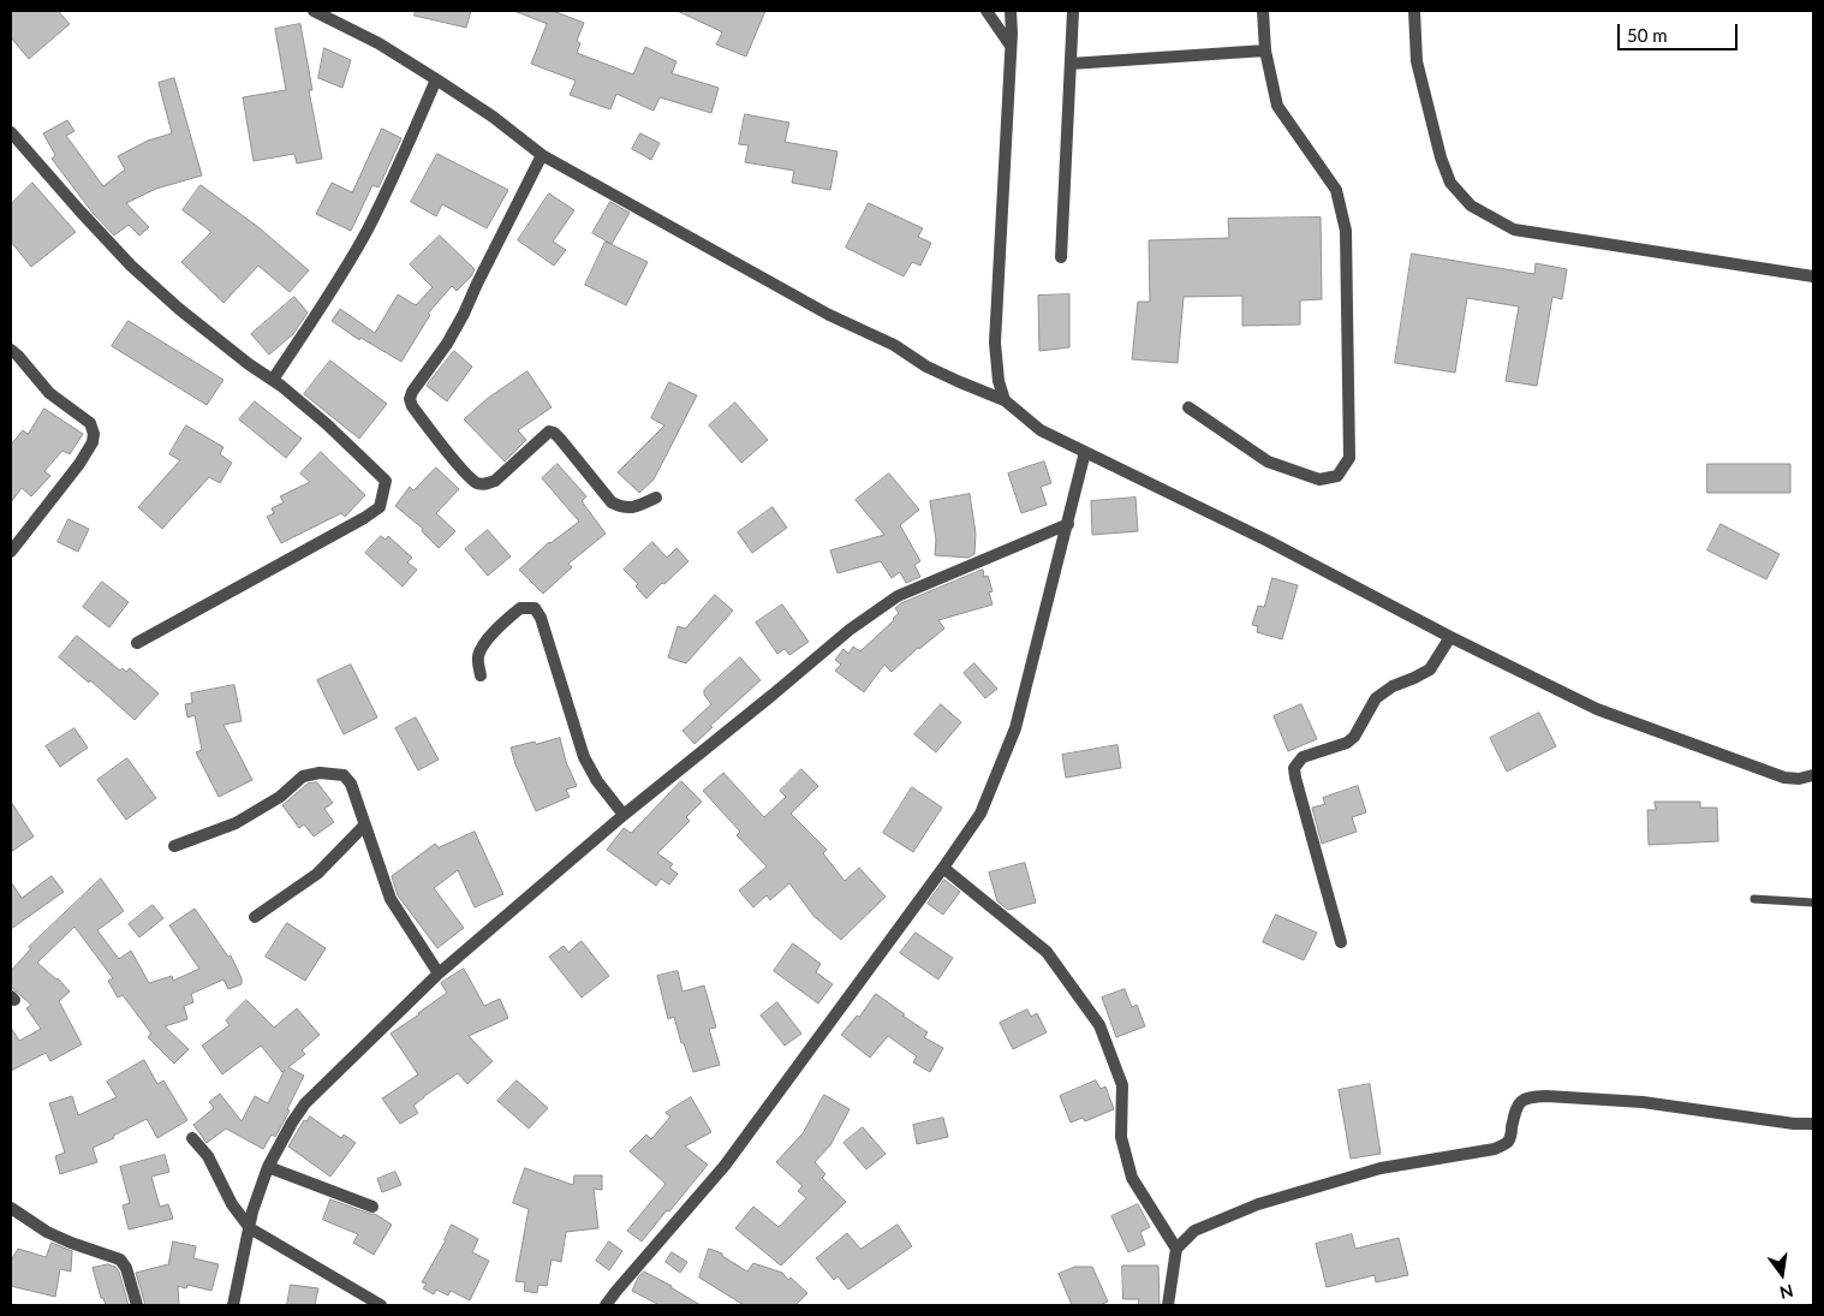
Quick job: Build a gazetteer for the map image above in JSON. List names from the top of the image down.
{
  "scale_bar": "50 m",
  "north": "bottom"
}
